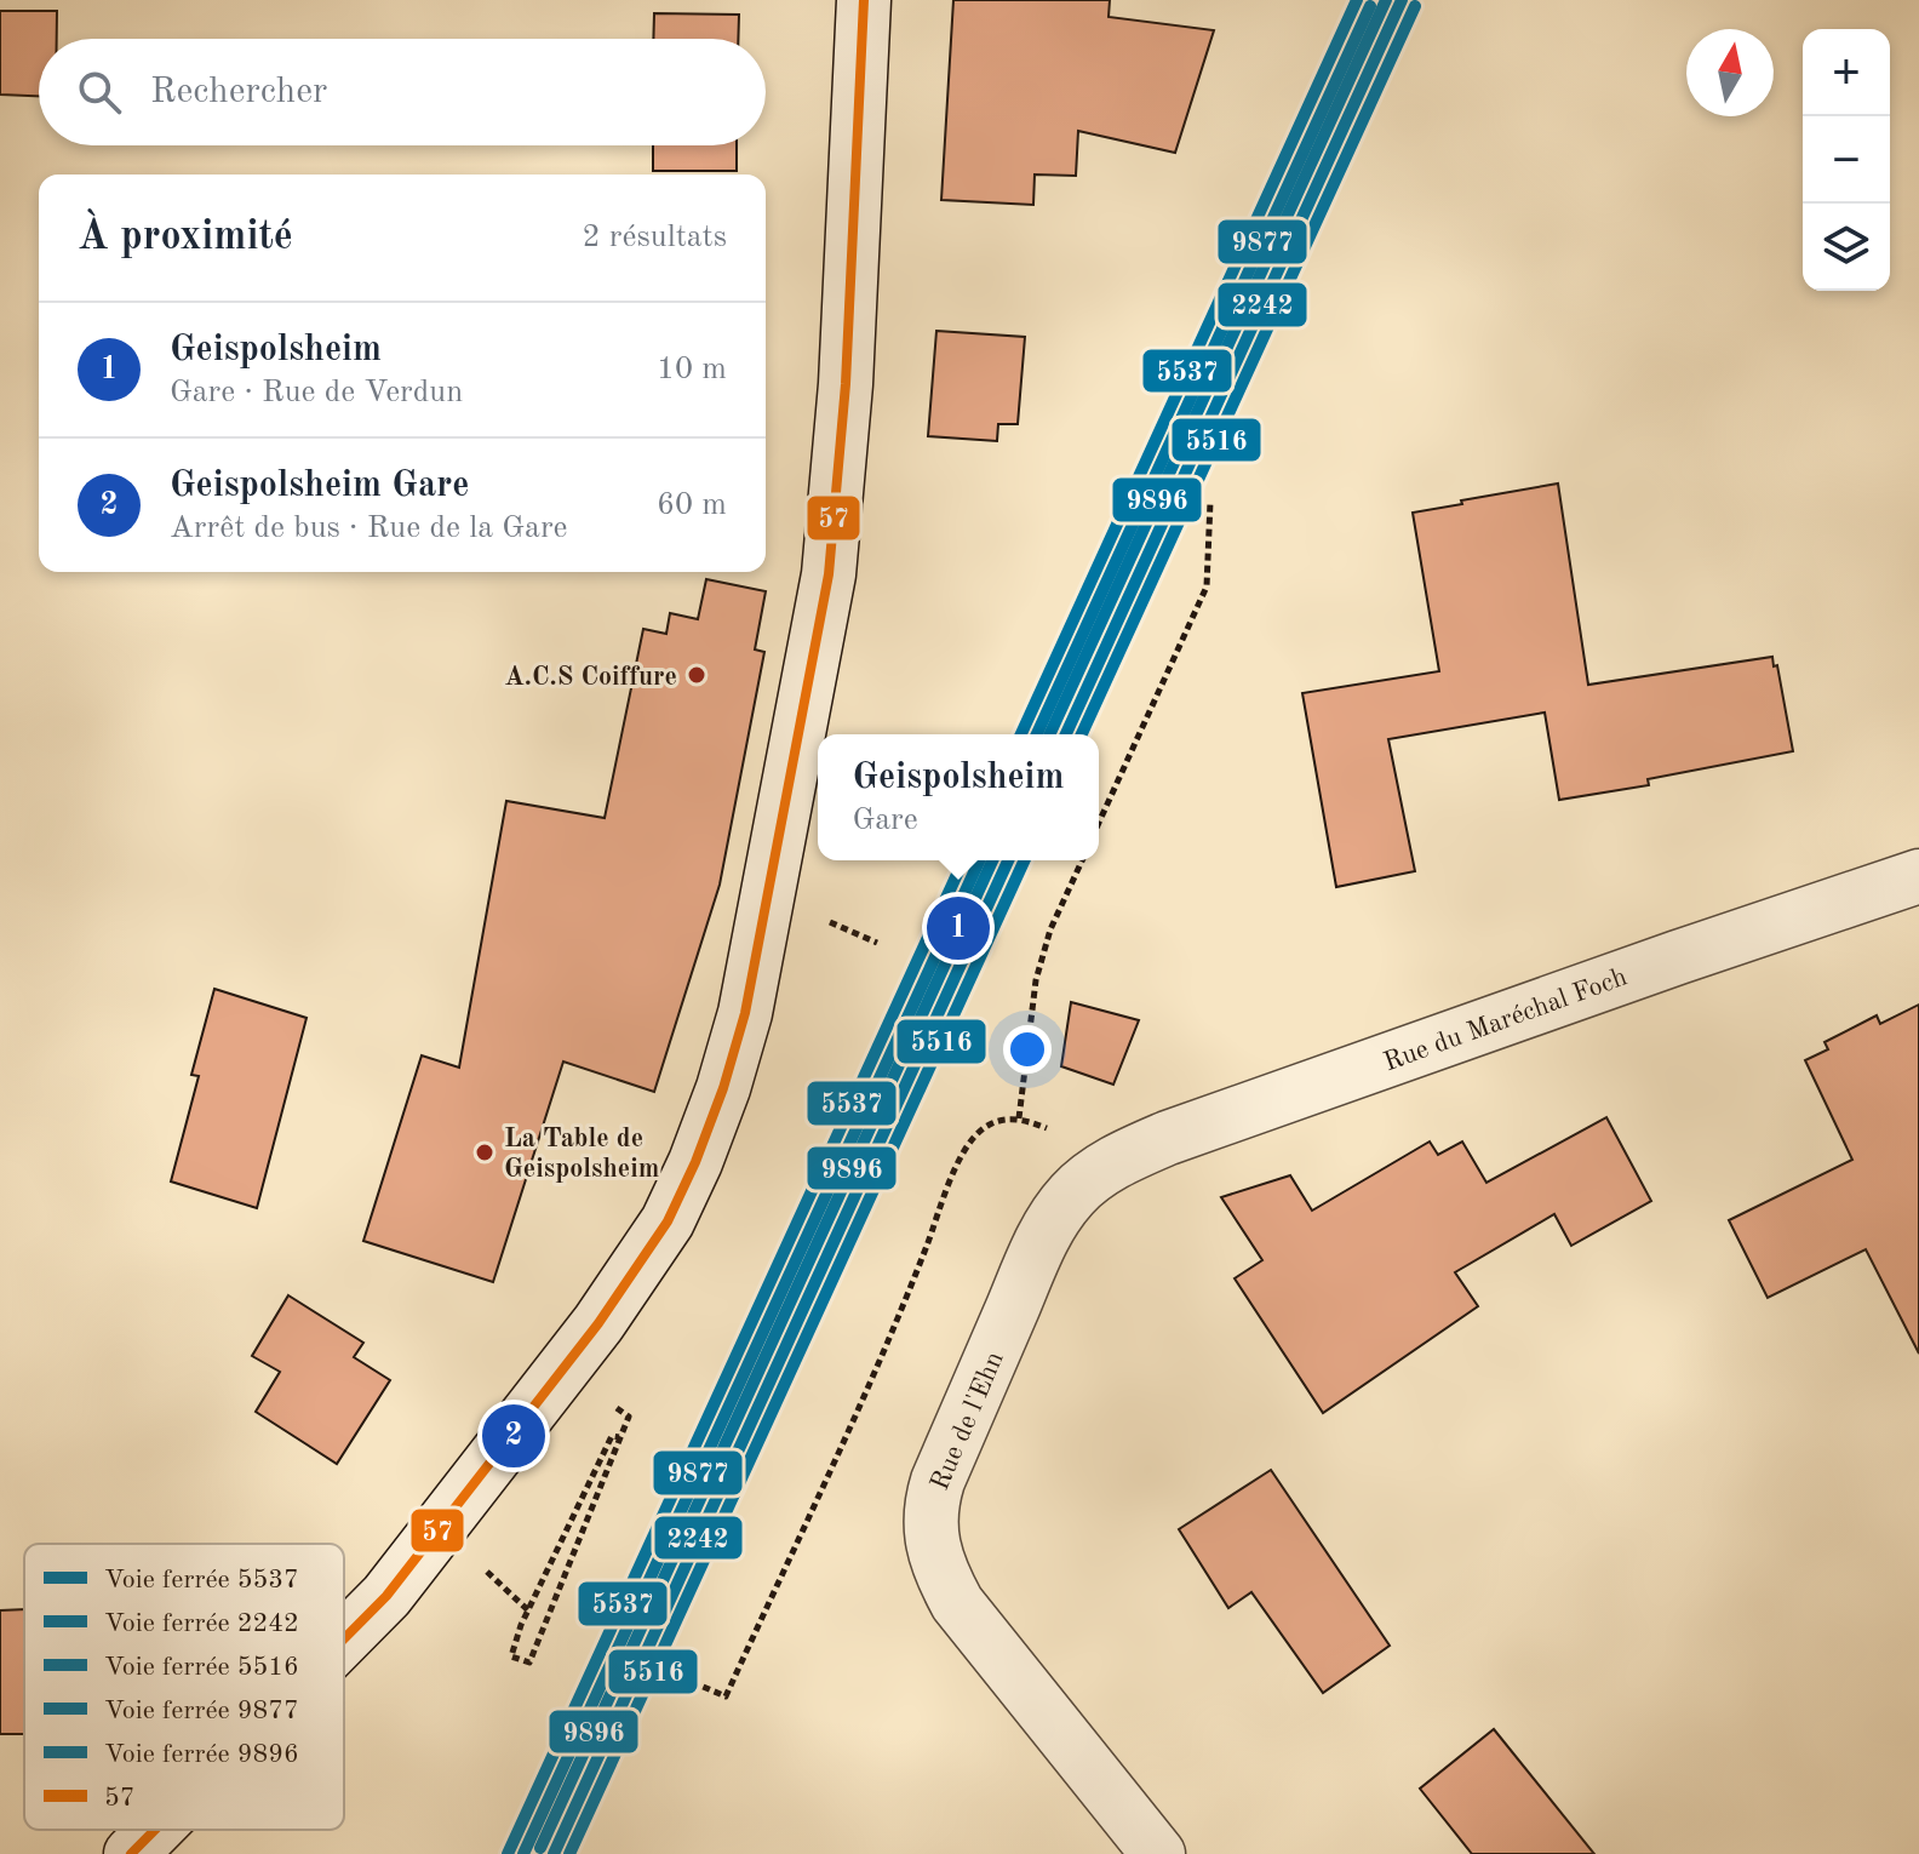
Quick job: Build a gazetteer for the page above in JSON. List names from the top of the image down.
{
  "streets": {
    "main road": ["Rue du Maréchal Foch", "Rue de l'Ehn"]
  },
  "crossings": [
    ["Rue du Maréchal Foch", "Rue de l'Ehn"]
  ],
  "places": ["A.C.S Coiffure", "La Table de Geispolsheim"],
  "lines": [
    "rail line 5537",
    "rail line 2242",
    "rail line 9896",
    "transit line 57",
    "rail line 5516",
    "rail line 9877"
  ],
  "legend": [
    "Voie ferrée 5537",
    "Voie ferrée 2242",
    "Voie ferrée 5516",
    "Voie ferrée 9877",
    "Voie ferrée 9896",
    "57"
  ],
  "north": "top",
  "page": {
    "map_buttons": ["+", "−"],
    "search": "Rechercher",
    "heading": ["À proximité", "2 résultats"],
    "list": [
      {
        "mark": "1",
        "name": "Geispolsheim",
        "note": "Gare · Rue de Verdun",
        "value": "10 m"
      },
      {
        "mark": "2",
        "name": "Geispolsheim Gare",
        "note": "Arrêt de bus · Rue de la Gare",
        "value": "60 m"
      }
    ],
    "popup": ["Geispolsheim", "Gare"],
    "pins": ["1", "2"]
  }
}
